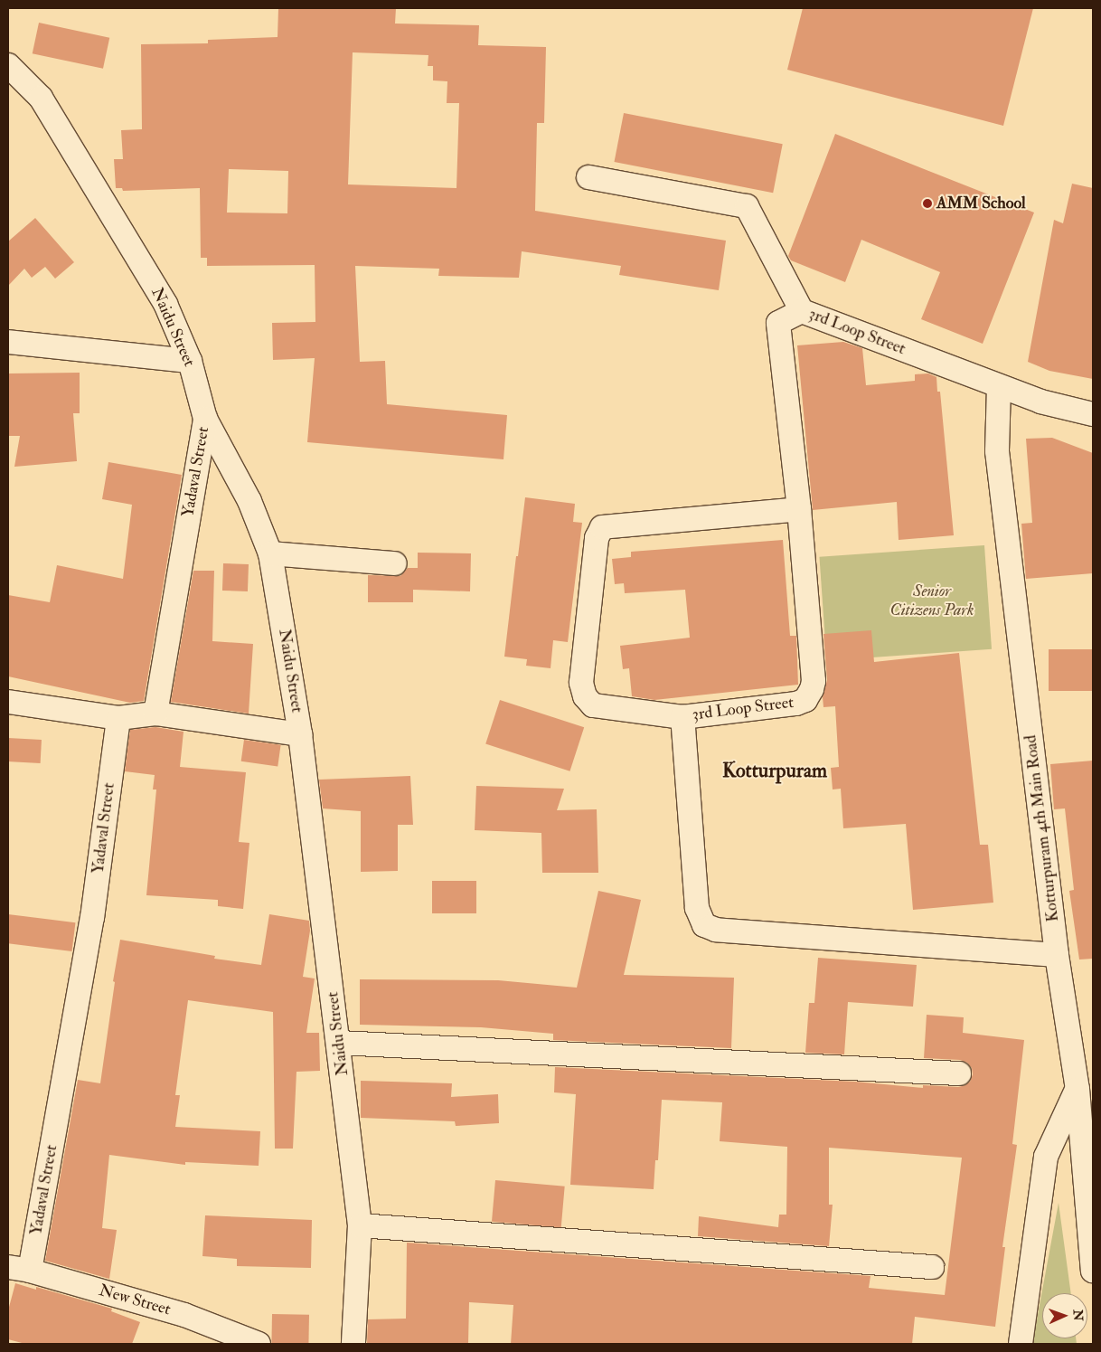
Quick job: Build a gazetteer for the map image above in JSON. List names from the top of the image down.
{
  "streets": {
    "street": [
      "Naidu Street",
      "3rd Loop Street",
      "Yadaval Street",
      "Kotturpuram 4th Main Road",
      "New Street"
    ]
  },
  "crossings": [
    ["Naidu Street", "Yadaval Street"],
    ["3rd Loop Street", "Kotturpuram 4th Main Road"],
    ["Yadaval Street", "New Street"]
  ],
  "districts": ["Kotturpuram"],
  "parks": ["Senior Citizens Park"],
  "places": ["AMM School"],
  "north": "right"
}
